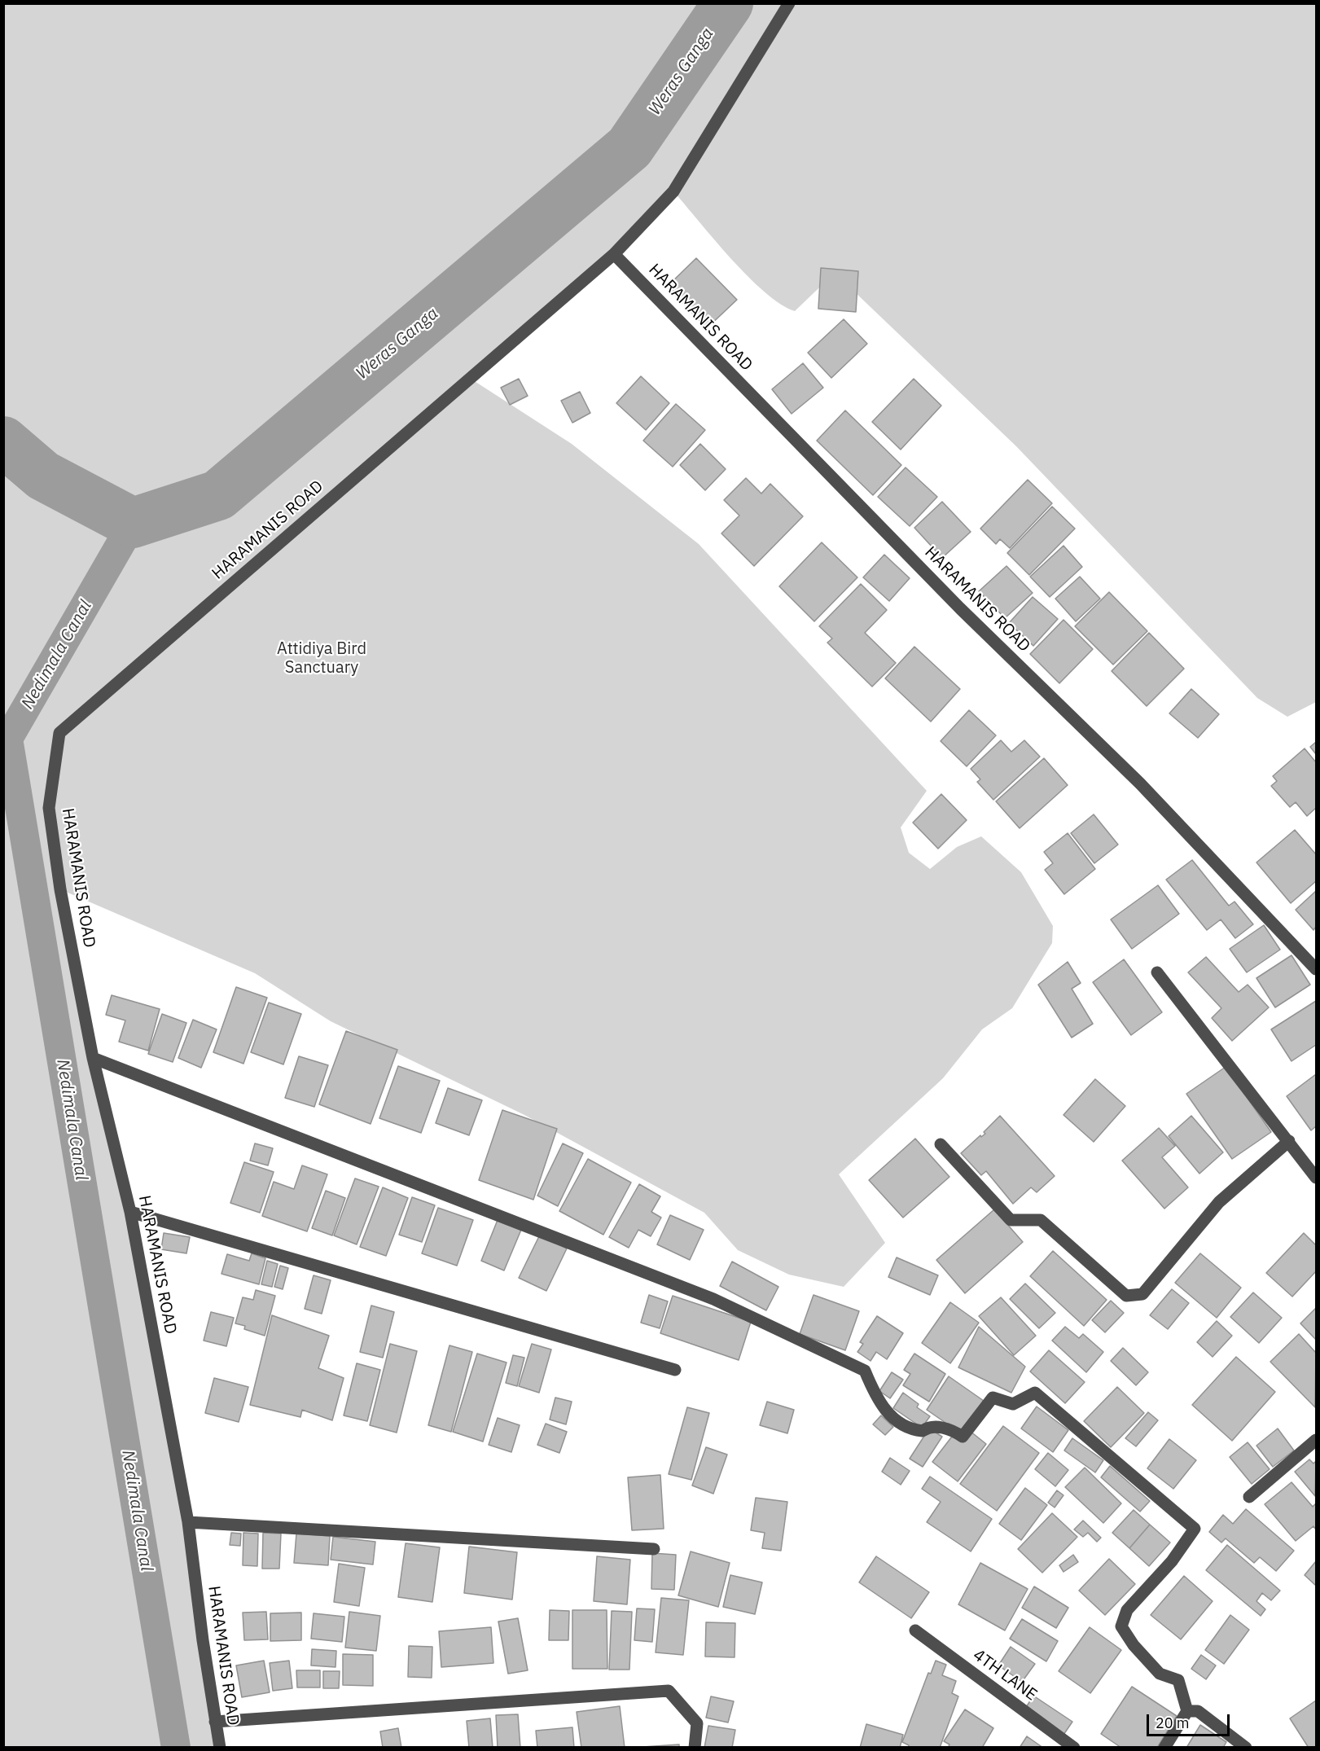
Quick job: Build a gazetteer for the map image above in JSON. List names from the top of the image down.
{
  "streets": {
    "street": ["HARAMANIS ROAD", "4TH LANE"]
  },
  "water": ["Weras Ganga", "Nedimala Canal"],
  "parks": ["Attidiya Bird Sanctuary"],
  "scale_bar": "20 m"
}
